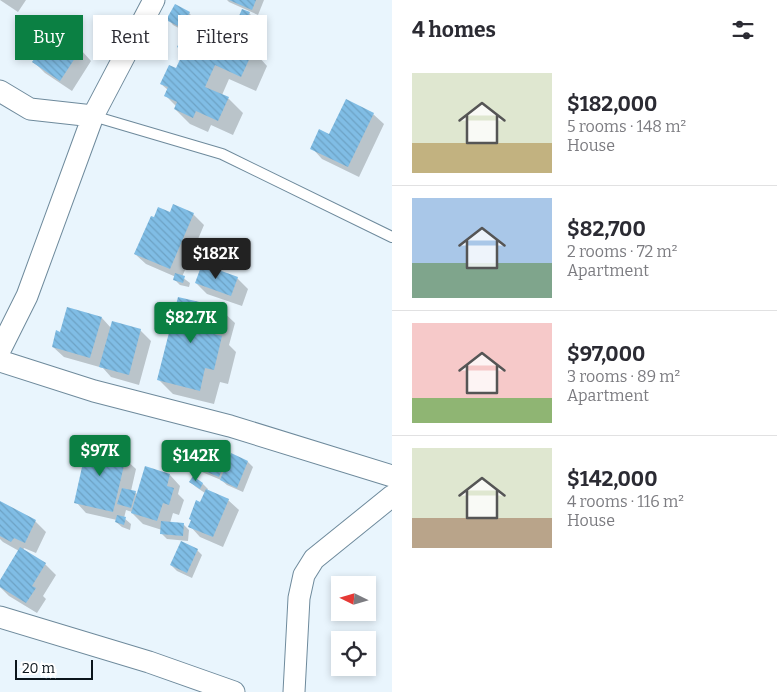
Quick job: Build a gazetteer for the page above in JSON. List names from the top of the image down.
{
  "scale_bar": "20 m",
  "north": "left",
  "page": {
    "heading": "4 homes",
    "chip": ["Buy", "Rent", "Filters"],
    "list": [
      {
        "name": "$182,000",
        "note": "5 rooms · 148 m² · House"
      },
      {
        "name": "$82,700",
        "note": "2 rooms · 72 m² · Apartment"
      },
      {
        "name": "$97,000",
        "note": "3 rooms · 89 m² · Apartment"
      },
      {
        "name": "$142,000",
        "note": "4 rooms · 116 m² · House"
      }
    ],
    "price": [
      "$182K",
      "$82.7K",
      "$97K",
      "$142K"
    ],
    "scale": "20 m"
  }
}
